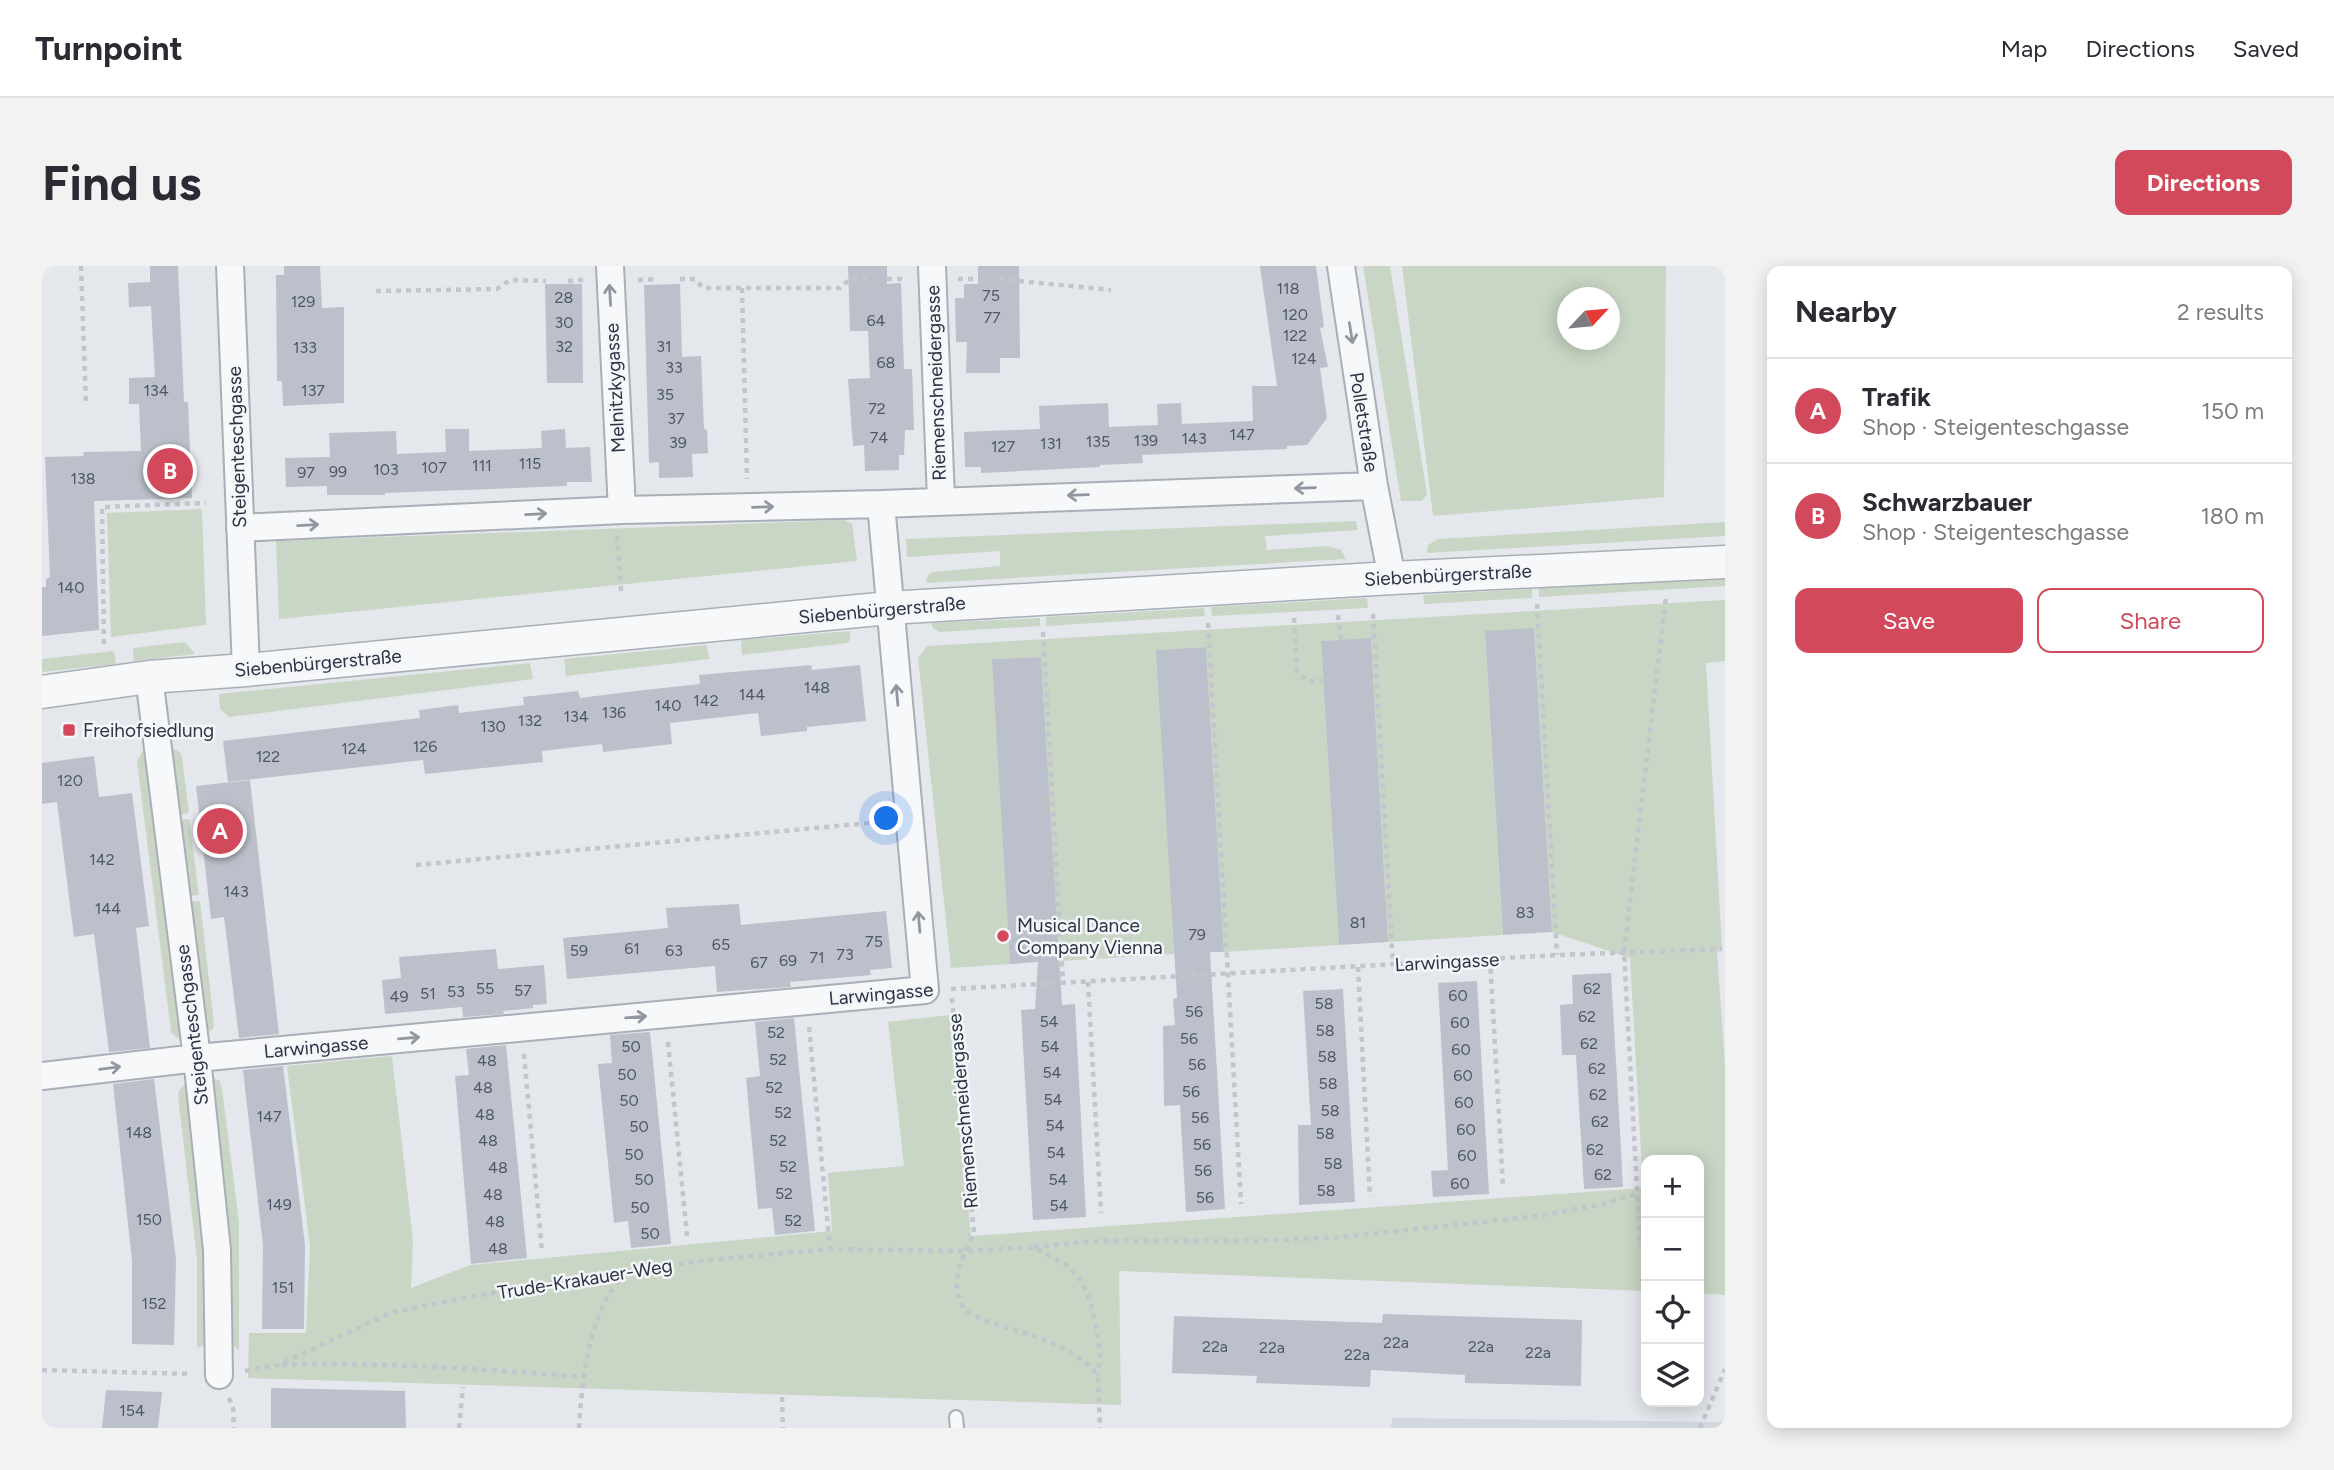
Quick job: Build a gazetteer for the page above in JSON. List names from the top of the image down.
{
  "streets": {
    "street": [
      "Riemenschneidergasse",
      "Melnitzkygasse",
      "Polletstraße",
      "Steigenteschgasse",
      "Siebenbürgerstraße",
      "Larwingasse"
    ],
    "path": ["Trude-Krakauer-Weg"]
  },
  "crossings": [
    ["Riemenschneidergasse", "Larwingasse"],
    ["Riemenschneidergasse", "Trude-Krakauer-Weg"],
    ["Polletstraße", "Siebenbürgerstraße"],
    ["Steigenteschgasse", "Siebenbürgerstraße"],
    ["Steigenteschgasse", "Larwingasse"],
    ["Steigenteschgasse", "Trude-Krakauer-Weg"]
  ],
  "one_way": ["Melnitzkygasse", "Polletstraße"],
  "places": {
    "transit": ["Freihofsiedlung"],
    "other": ["Musical Dance Company Vienna"]
  },
  "house_numbers": [
    "118",
    "75",
    "28",
    "129",
    "120",
    "77",
    "64",
    "30",
    "122",
    "32",
    "31",
    "133",
    "124",
    "68",
    "33",
    "134",
    "137",
    "35",
    "72",
    "37",
    "147",
    "74",
    "143",
    "139",
    "135",
    "39",
    "131",
    "127",
    "115",
    "111",
    "107",
    "103",
    "99",
    "97",
    "138",
    "140",
    "148",
    "144",
    "142",
    "140",
    "136",
    "134",
    "132",
    "130",
    "126",
    "124",
    "122",
    "120",
    "142",
    "143",
    "144",
    "83",
    "81",
    "79",
    "75",
    "65",
    "61",
    "59",
    "63",
    "73",
    "71",
    "69",
    "67",
    "55",
    "62",
    "57",
    "53",
    "51",
    "60",
    "49",
    "58",
    "56",
    "62",
    "54",
    "60",
    "58",
    "52",
    "56",
    "62",
    "50",
    "54",
    "60",
    "58",
    "52",
    "48",
    "56",
    "62",
    "54",
    "50",
    "60",
    "58",
    "48",
    "52",
    "56",
    "62",
    "54",
    "50",
    "60",
    "58",
    "52",
    "48",
    "147",
    "56",
    "62",
    "54",
    "50",
    "60",
    "148",
    "58",
    "48",
    "52",
    "56",
    "62",
    "54",
    "50",
    "60",
    "58",
    "52",
    "48",
    "56",
    "62",
    "50",
    "54",
    "60",
    "58",
    "52",
    "48",
    "56",
    "149",
    "54",
    "50",
    "150",
    "52",
    "48",
    "50",
    "48",
    "151",
    "152",
    "22a",
    "22a",
    "22a",
    "22a",
    "22a",
    "22a",
    "154"
  ],
  "north": "top right",
  "page": {
    "header": "Turnpoint",
    "nav": ["Map", "Directions", "Saved"],
    "buttons": [
      "Directions",
      ["Save", "Share"]
    ],
    "title": "Find us",
    "heading": ["Nearby", "2 results"],
    "list": [
      {
        "mark": "A",
        "name": "Trafik",
        "note": "Shop · Steigenteschgasse",
        "value": "150 m"
      },
      {
        "mark": "B",
        "name": "Schwarzbauer",
        "note": "Shop · Steigenteschgasse",
        "value": "180 m"
      }
    ],
    "pins": ["B", "A"],
    "map_buttons": ["+", "−"]
  }
}
